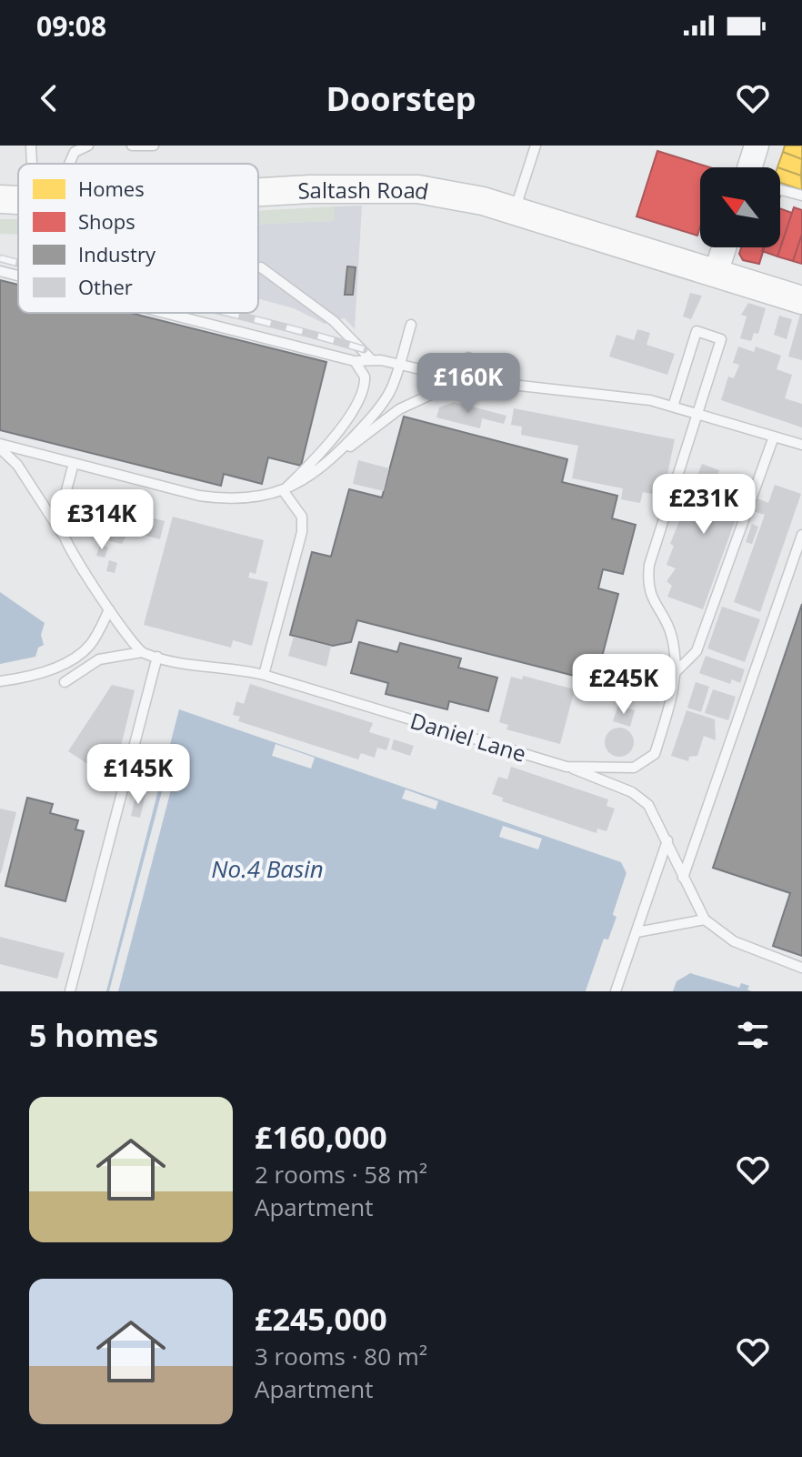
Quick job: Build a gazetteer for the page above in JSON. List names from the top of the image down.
{
  "streets": {
    "main road": ["Saltash Road"],
    "lane": ["Daniel Lane"]
  },
  "water": ["No.4 Basin"],
  "legend": [
    "Homes",
    "Shops",
    "Industry",
    "Other"
  ],
  "north": "top left",
  "page": {
    "status": "09:08",
    "header": "Doorstep",
    "price": [
      "£160K",
      "£231K",
      "£314K",
      "£245K",
      "£145K"
    ],
    "heading": "5 homes",
    "list": [
      {
        "name": "£160,000",
        "note": "2 rooms · 58 m² · Apartment"
      },
      {
        "name": "£245,000",
        "note": "3 rooms · 80 m² · Apartment"
      }
    ]
  }
}
